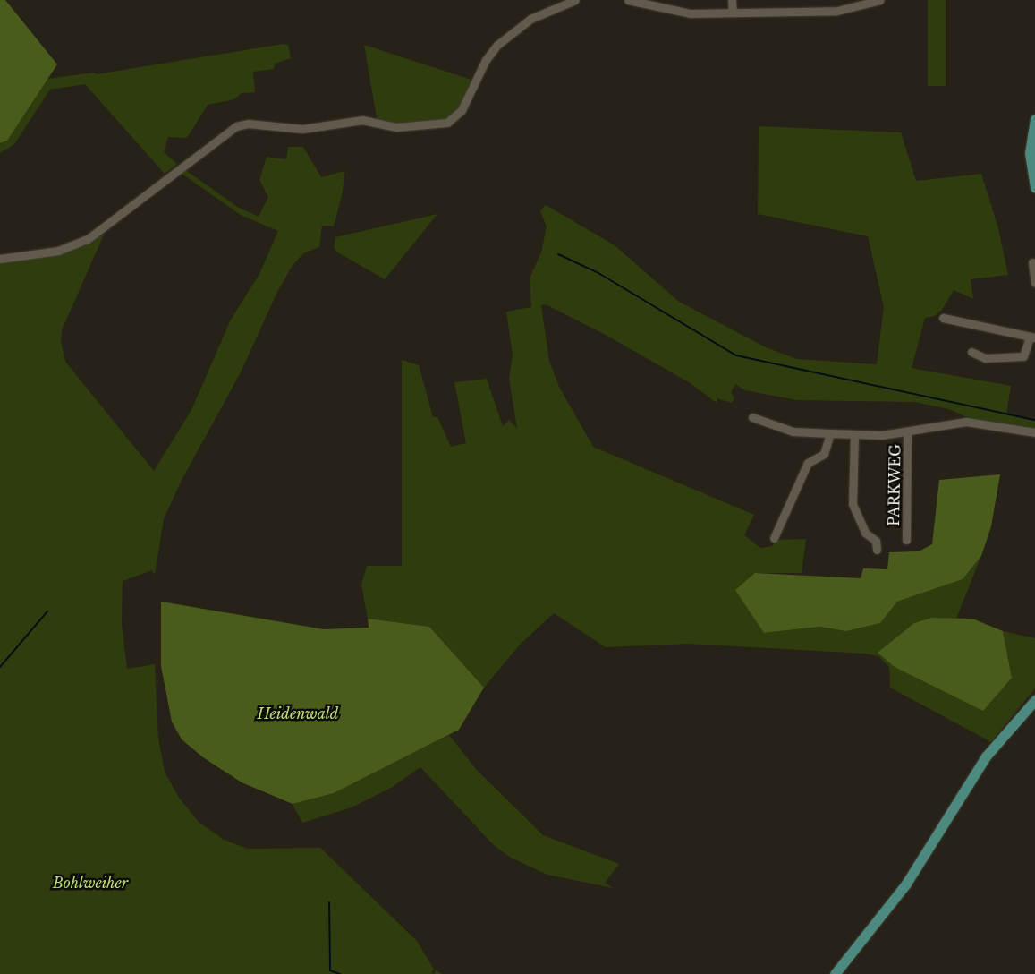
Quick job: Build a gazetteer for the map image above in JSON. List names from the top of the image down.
{
  "streets": {
    "street": ["PARKWEG"]
  },
  "parks": ["Heidenwald", "Bohlweiher"]
}
